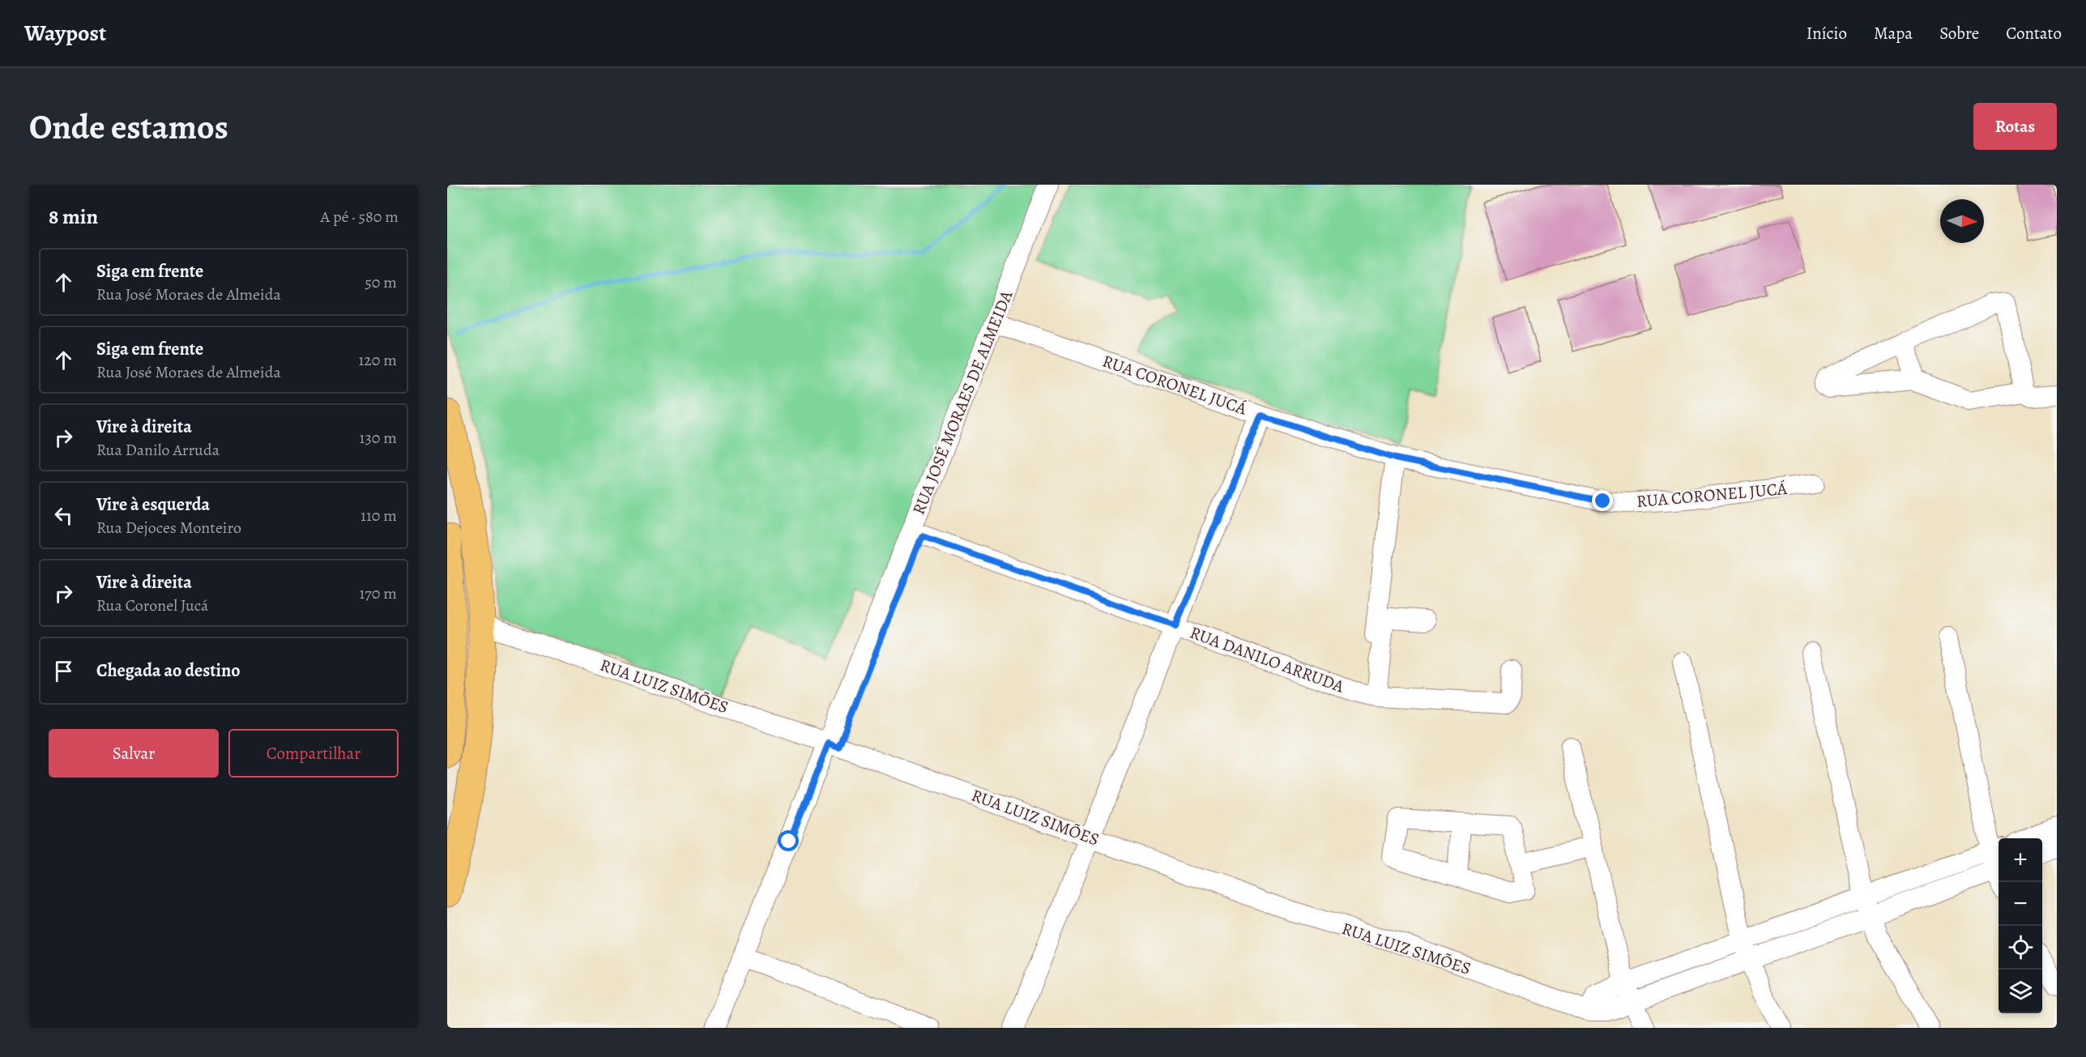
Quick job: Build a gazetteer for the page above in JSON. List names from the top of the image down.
{
  "streets": {
    "street": [
      "RUA CORONEL JUCÁ",
      "RUA JOSÉ MORAES DE ALMEIDA",
      "RUA DANILO ARRUDA",
      "RUA LUIZ SIMÕES"
    ]
  },
  "crossings": [
    ["RUA CORONEL JUCÁ", "RUA JOSÉ MORAES DE ALMEIDA"],
    ["RUA JOSÉ MORAES DE ALMEIDA", "RUA DANILO ARRUDA"],
    ["RUA JOSÉ MORAES DE ALMEIDA", "RUA LUIZ SIMÕES"]
  ],
  "north": "right",
  "page": {
    "header": "Waypost",
    "nav": [
      "Início",
      "Mapa",
      "Sobre",
      "Contato"
    ],
    "buttons": [
      "Rotas",
      ["Salvar", "Compartilhar"]
    ],
    "title": "Onde estamos",
    "heading": ["8 min", "A pé · 580 m"],
    "list": [
      ["Siga em frente", "Rua José Moraes de Almeida", "50 m"],
      ["Siga em frente", "Rua José Moraes de Almeida", "120 m"],
      ["Vire à direita", "Rua Danilo Arruda", "130 m"],
      ["Vire à esquerda", "Rua Dejoces Monteiro", "110 m"],
      ["Vire à direita", "Rua Coronel Jucá", "170 m"],
      "Chegada ao destino"
    ],
    "map_buttons": ["+", "−"]
  }
}
